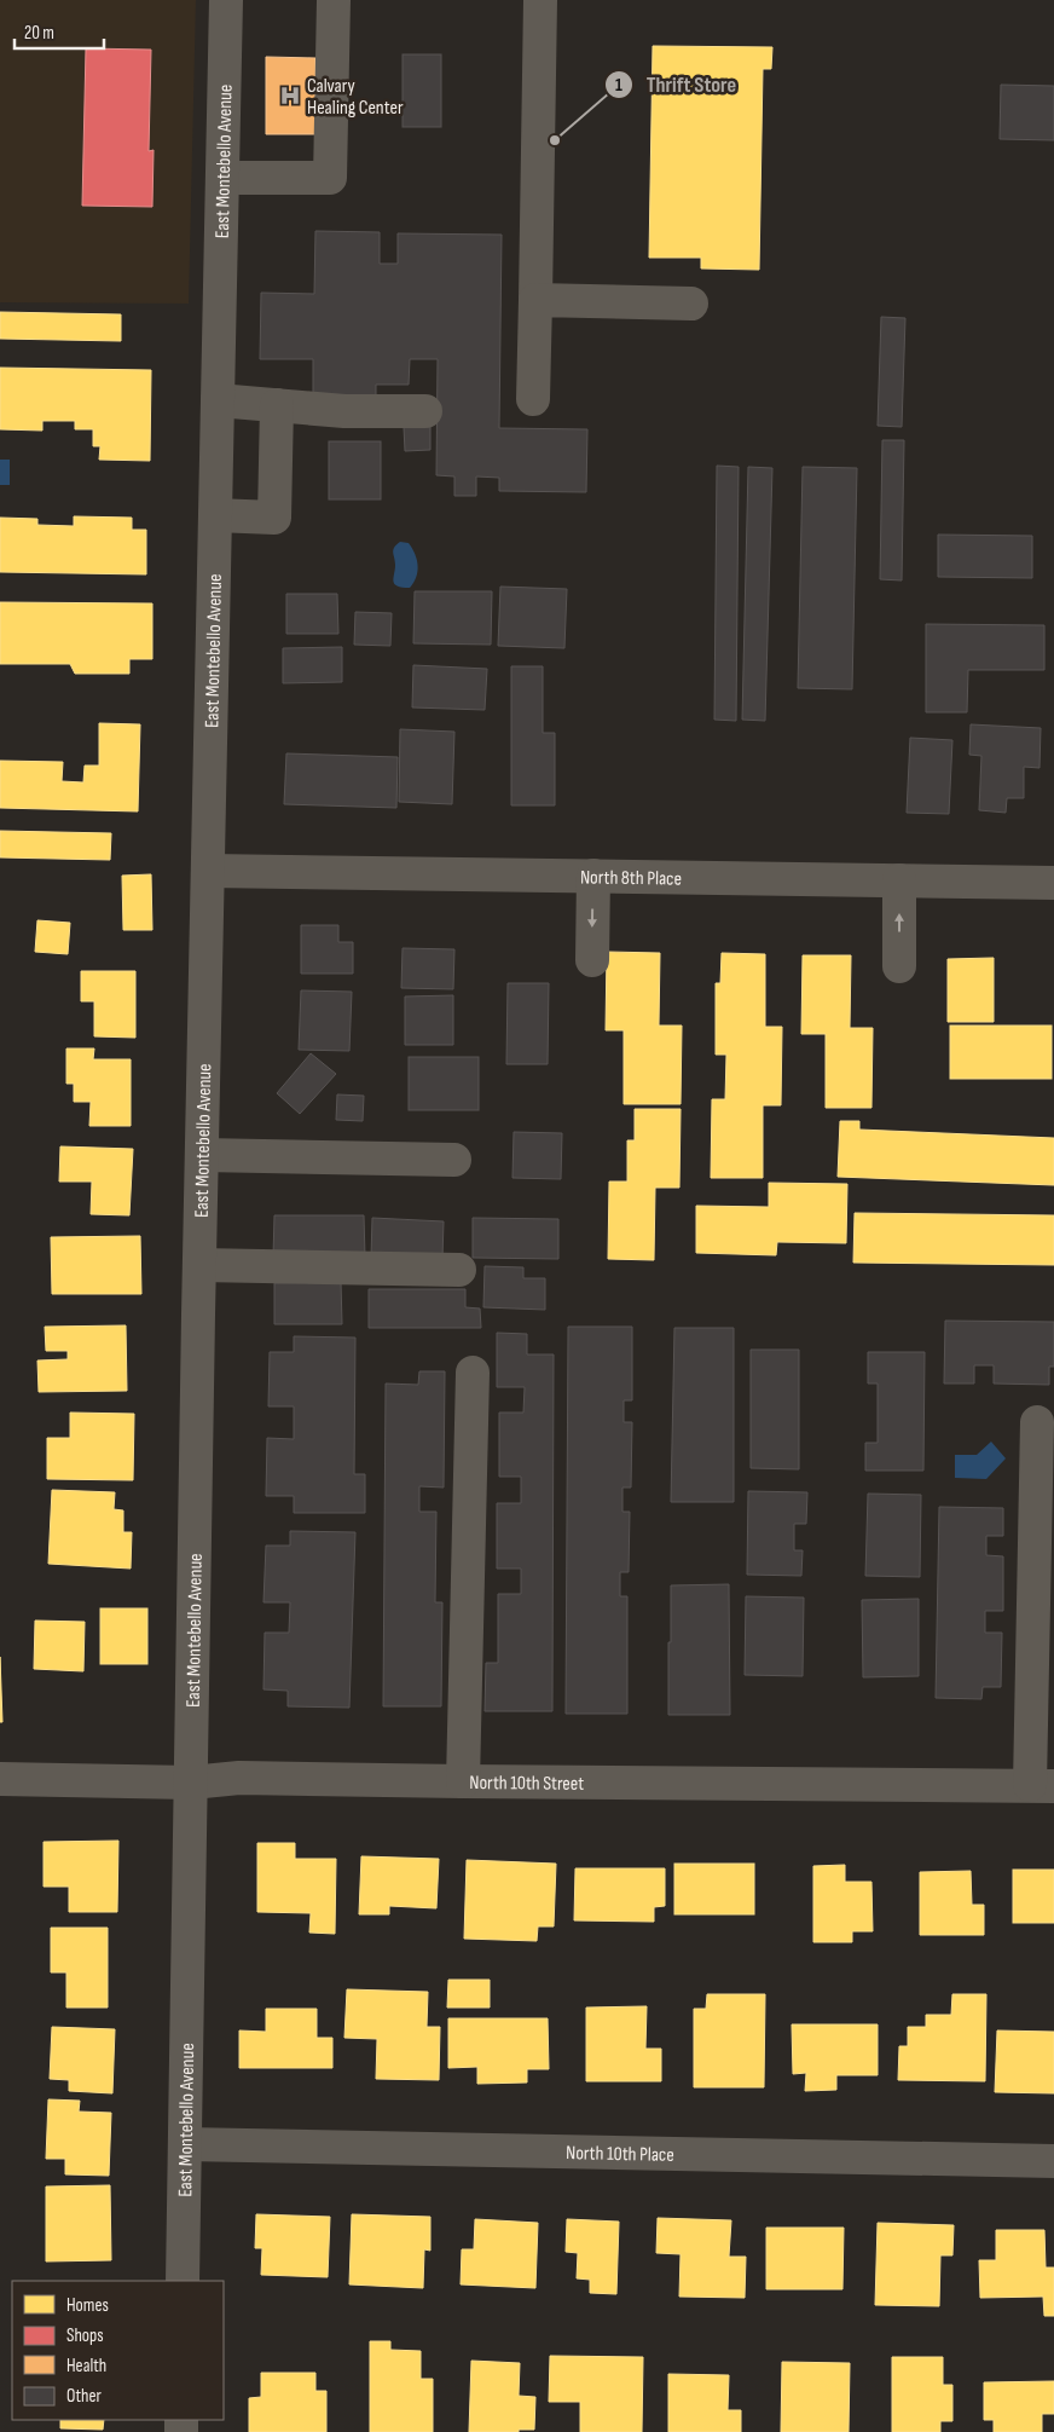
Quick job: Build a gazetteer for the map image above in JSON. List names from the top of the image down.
{
  "streets": {
    "street": [
      "East Montebello Avenue",
      "North 8th Place",
      "North 10th Street",
      "North 10th Place"
    ]
  },
  "crossings": [
    ["East Montebello Avenue", "North 8th Place"],
    ["East Montebello Avenue", "North 10th Street"],
    ["East Montebello Avenue", "North 10th Place"]
  ],
  "places": {
    "hospital": ["Calvary Healing Center"],
    "other": ["Thrift Store"]
  },
  "legend": [
    "Homes",
    "Shops",
    "Health",
    "Other"
  ],
  "scale_bar": "20 m"
}
